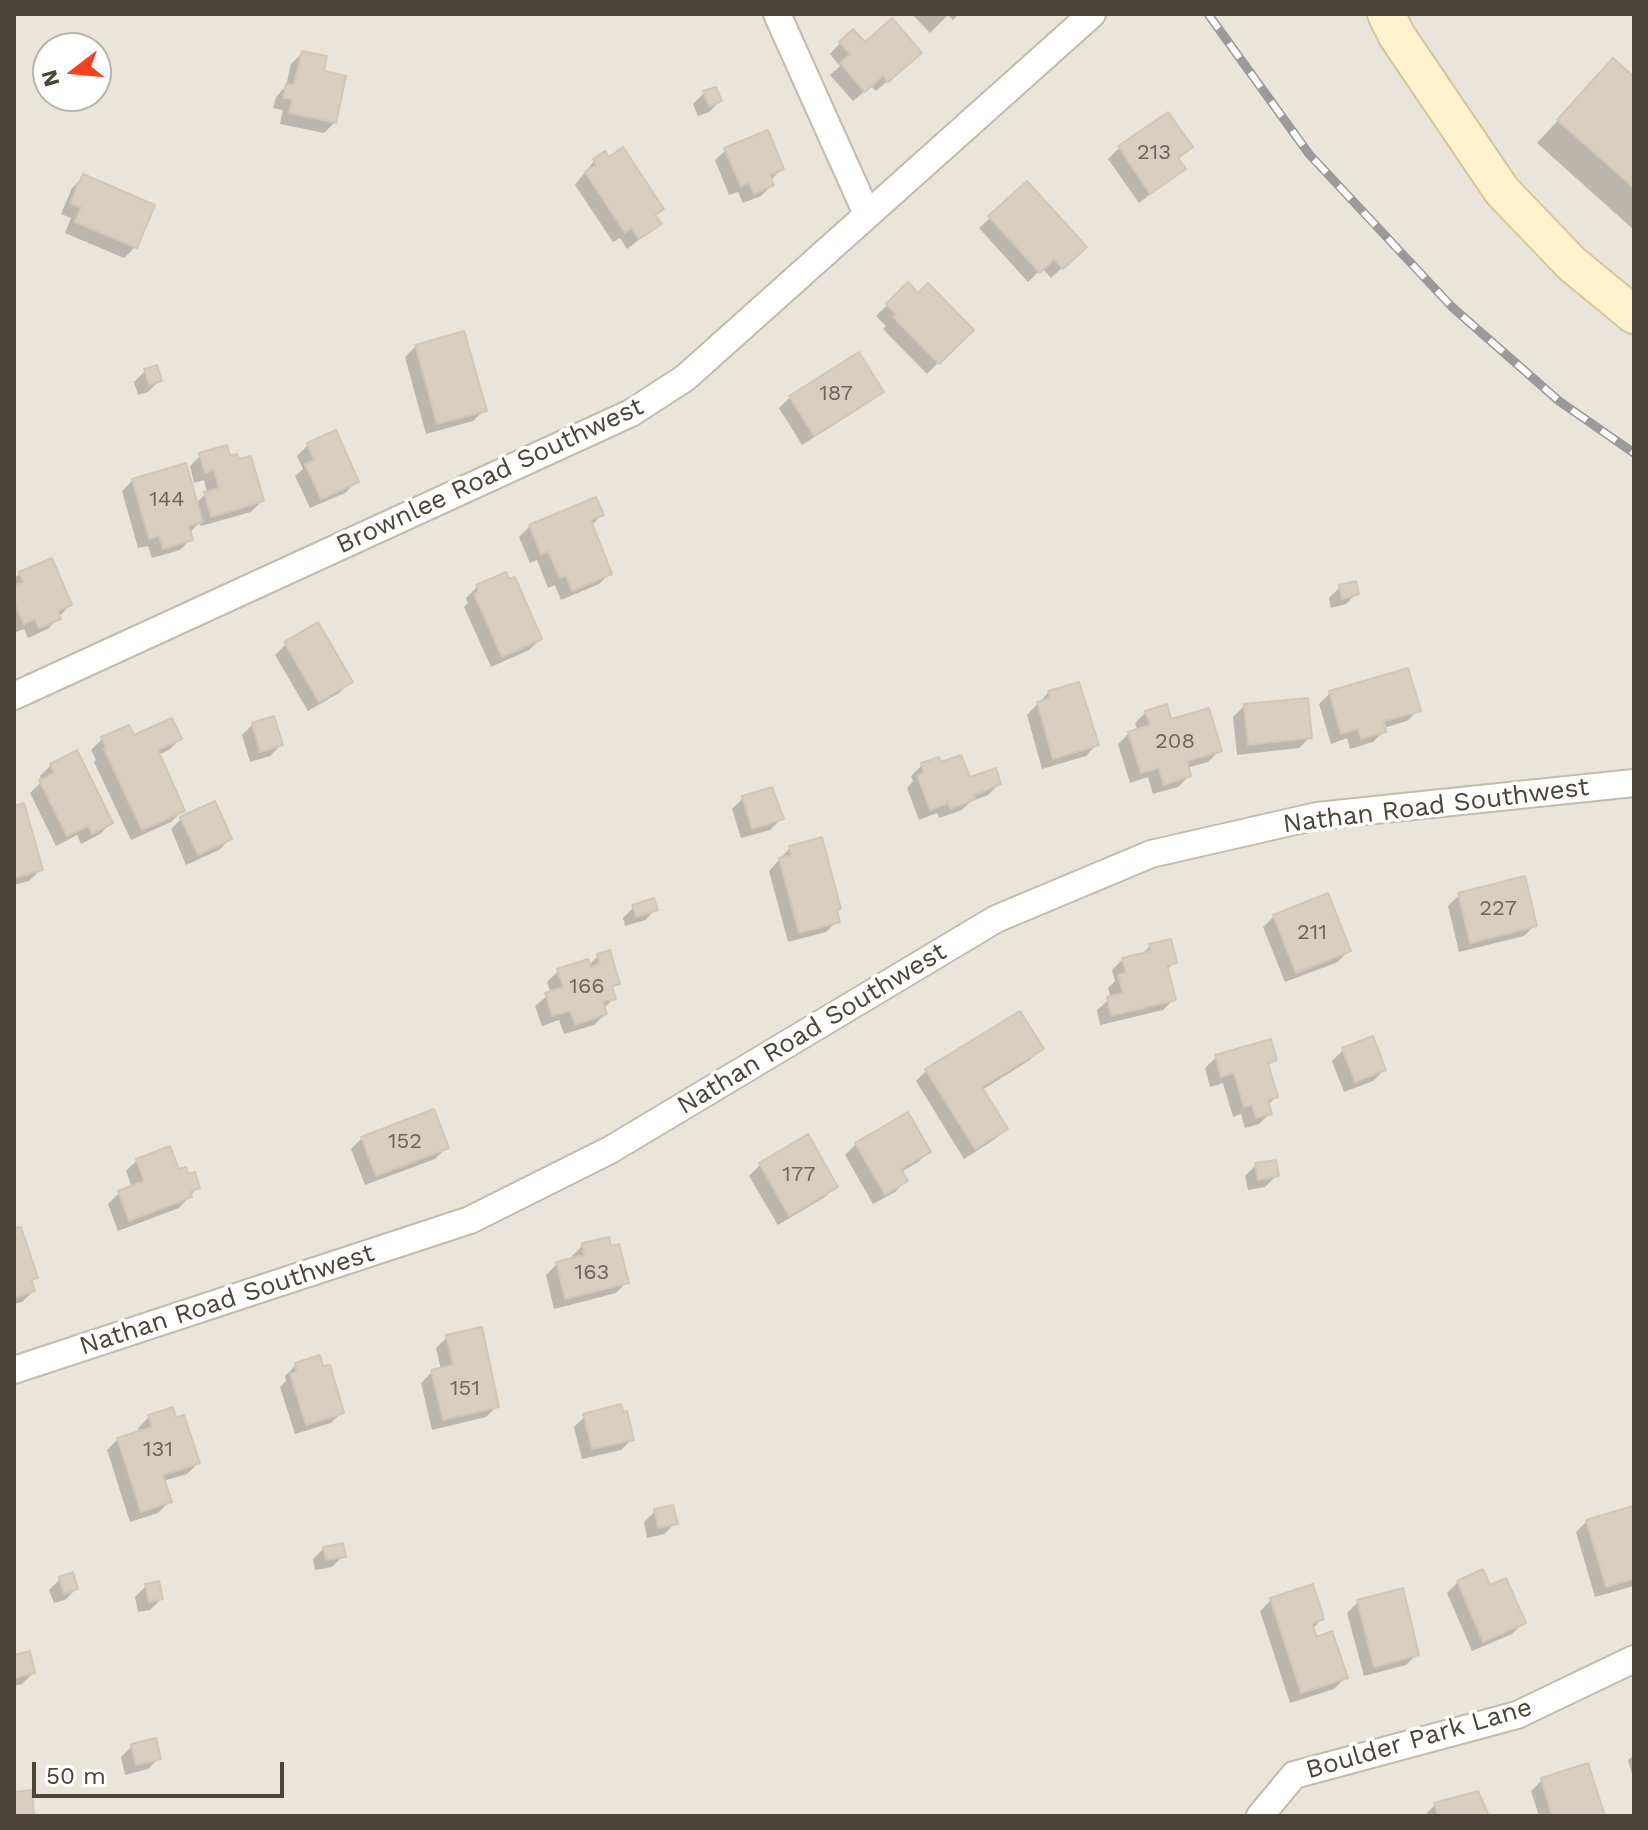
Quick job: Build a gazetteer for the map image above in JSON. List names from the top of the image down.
{
  "streets": {
    "street": ["Brownlee Road Southwest", "Nathan Road Southwest", "Boulder Park Lane"]
  },
  "house_numbers": [
    "213",
    "187",
    "144",
    "208",
    "227",
    "211",
    "166",
    "152",
    "177",
    "163",
    "151",
    "131"
  ],
  "scale_bar": "50 m",
  "north": "left"
}
